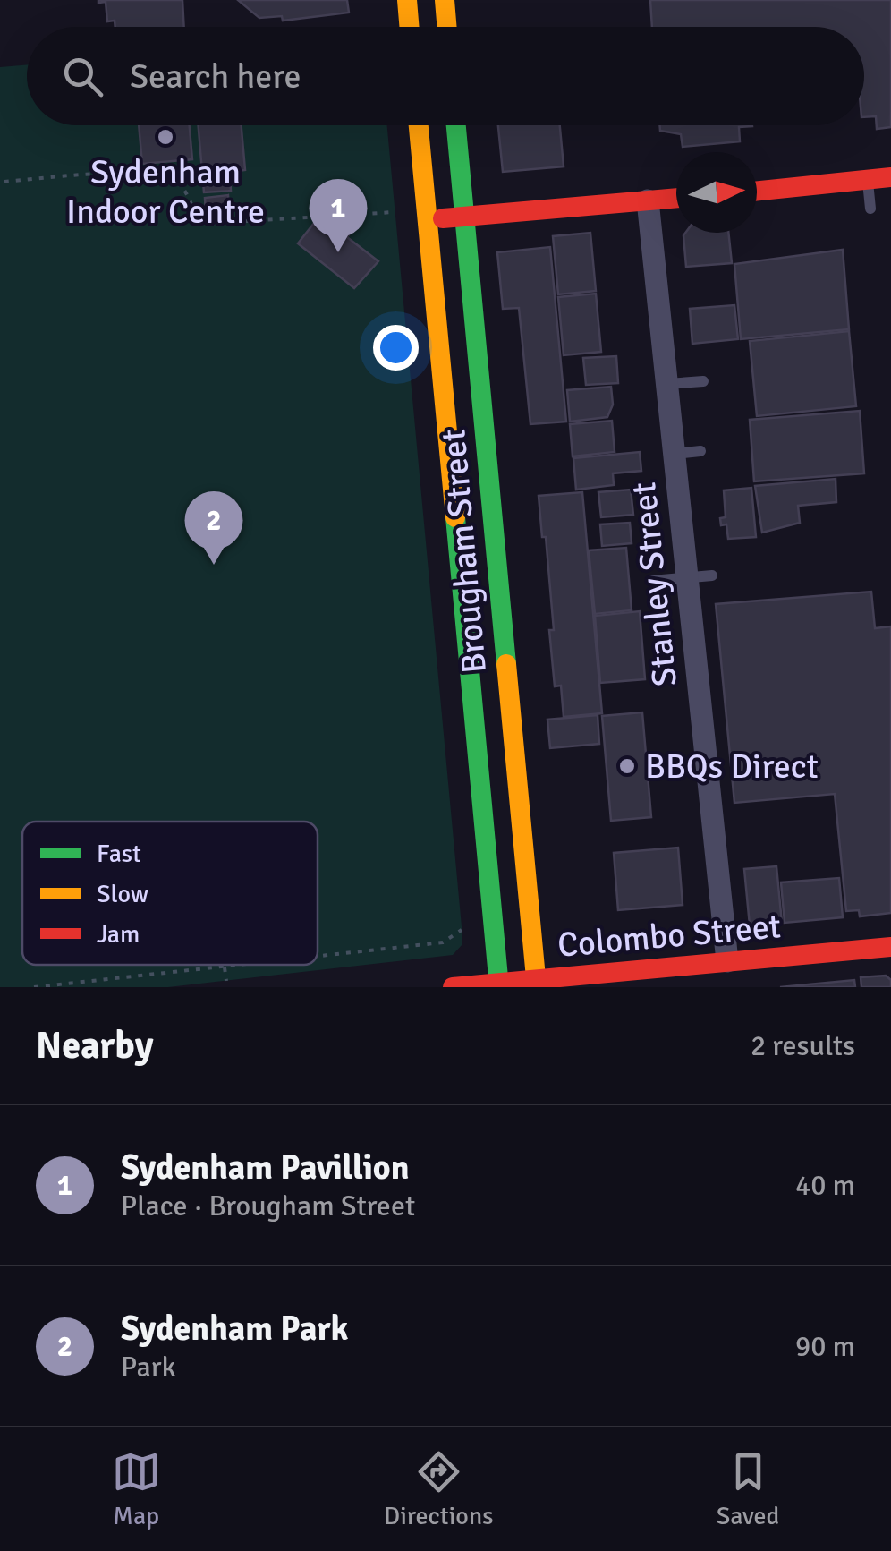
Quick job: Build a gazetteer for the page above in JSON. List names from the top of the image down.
{
  "streets": {
    "main road": ["Brougham Street", "Colombo Street"],
    "street": ["Stanley Street"]
  },
  "crossings": [
    ["Brougham Street", "Colombo Street"],
    ["Stanley Street", "Colombo Street"]
  ],
  "places": ["Sydenham Indoor Centre", "BBQs Direct"],
  "legend": ["Fast", "Slow", "Jam"],
  "north": "right",
  "page": {
    "search": "Search here",
    "pins": ["1", "2"],
    "heading": ["Nearby", "2 results"],
    "list": [
      {
        "mark": "1",
        "name": "Sydenham Pavillion",
        "note": "Place · Brougham Street",
        "value": "40 m"
      },
      {
        "mark": "2",
        "name": "Sydenham Park",
        "note": "Park",
        "value": "90 m"
      }
    ],
    "nav": ["Map", "Directions", "Saved"]
  }
}
